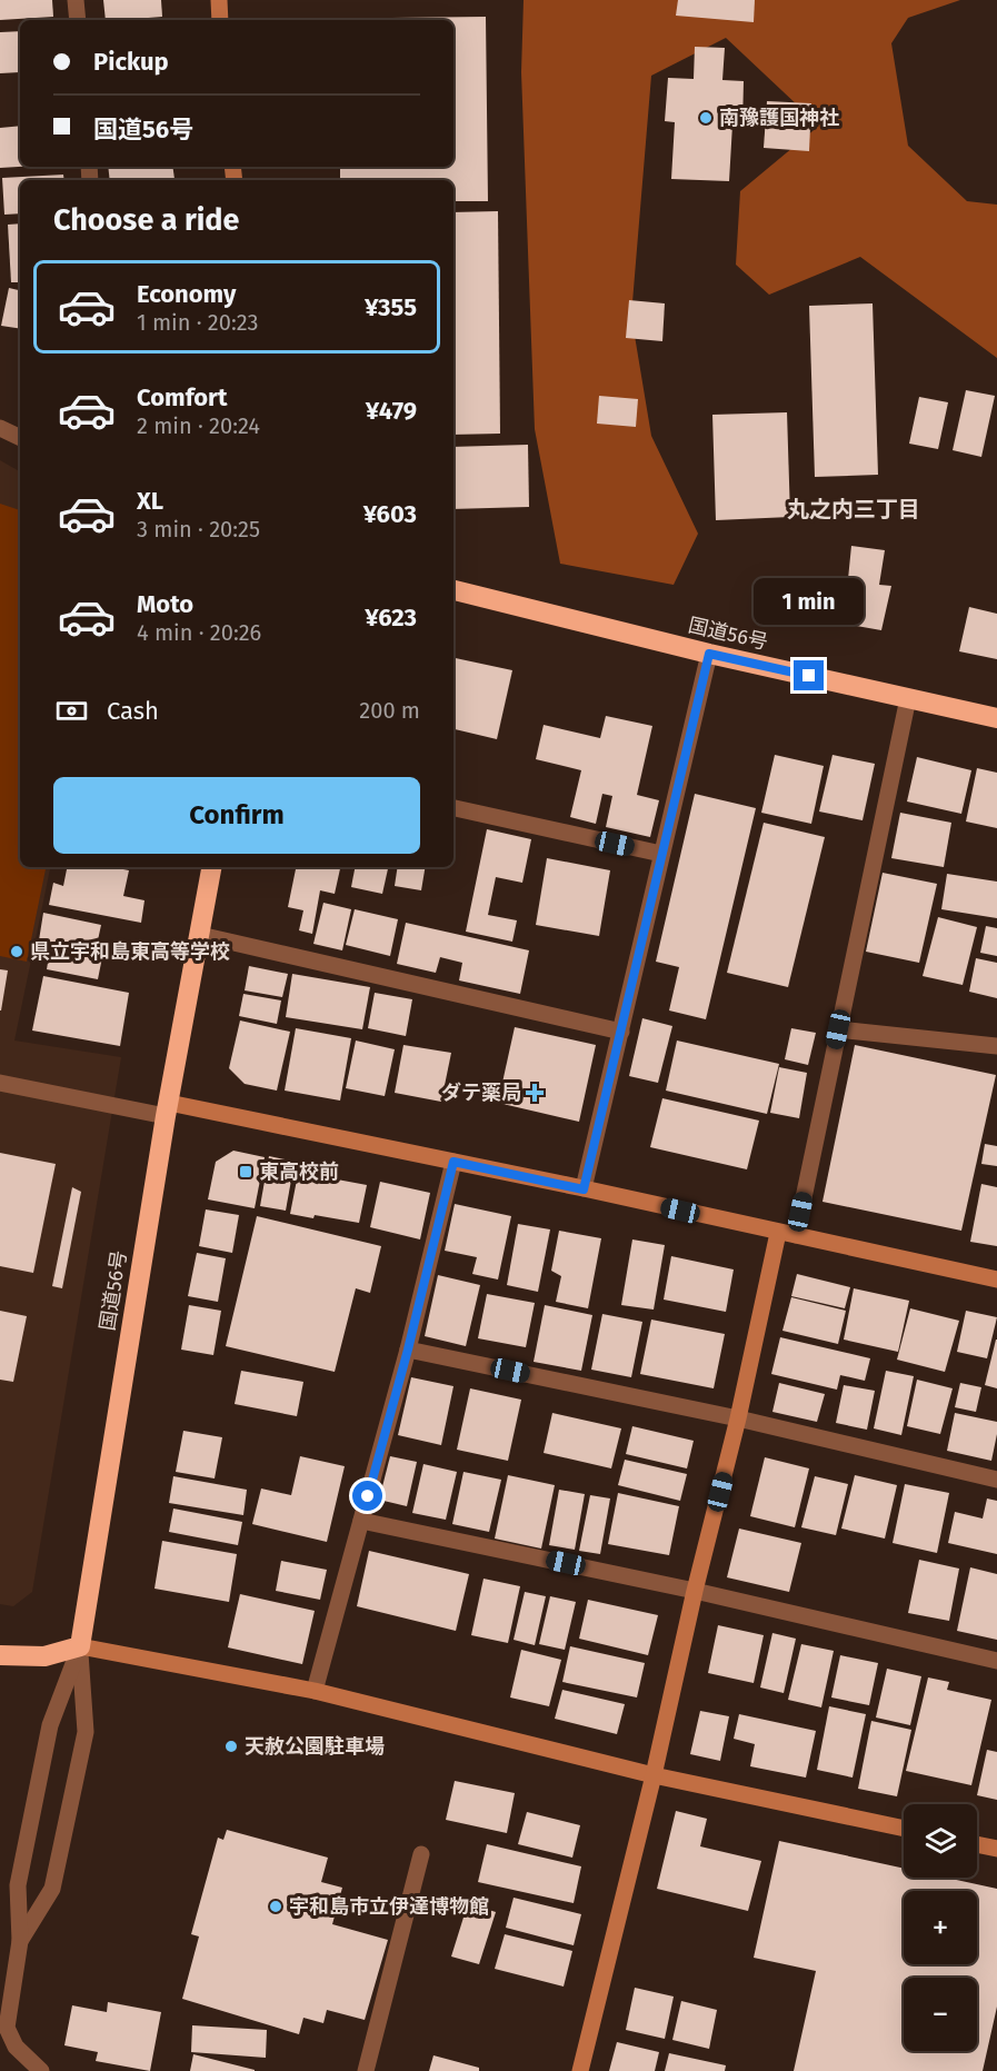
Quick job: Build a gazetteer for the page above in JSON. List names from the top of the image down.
{
  "streets": {
    "highway": ["国道56号"]
  },
  "districts": ["丸之内三丁目"],
  "places": {
    "other": [
      "南豫護国神社",
      "県立宇和島東高等学校",
      "天赦公園駐車場",
      "宇和島市立伊達博物館"
    ],
    "health": ["ダテ薬局"],
    "transit": ["東高校前"]
  },
  "page": {
    "banner": ["Pickup", "国道56号"],
    "heading": "Choose a ride",
    "list": [
      {
        "name": "Economy",
        "note": "1 min · 20:23",
        "value": "¥355"
      },
      {
        "name": "Comfort",
        "note": "2 min · 20:24",
        "value": "¥479"
      },
      {
        "name": "XL",
        "note": "3 min · 20:25",
        "value": "¥603"
      },
      {
        "name": "Moto",
        "note": "4 min · 20:26",
        "value": "¥623"
      }
    ],
    "bubble": "1 min",
    "pay": ["Cash", "200 m"],
    "buttons": "Confirm",
    "map_buttons": ["+", "−"]
  }
}
